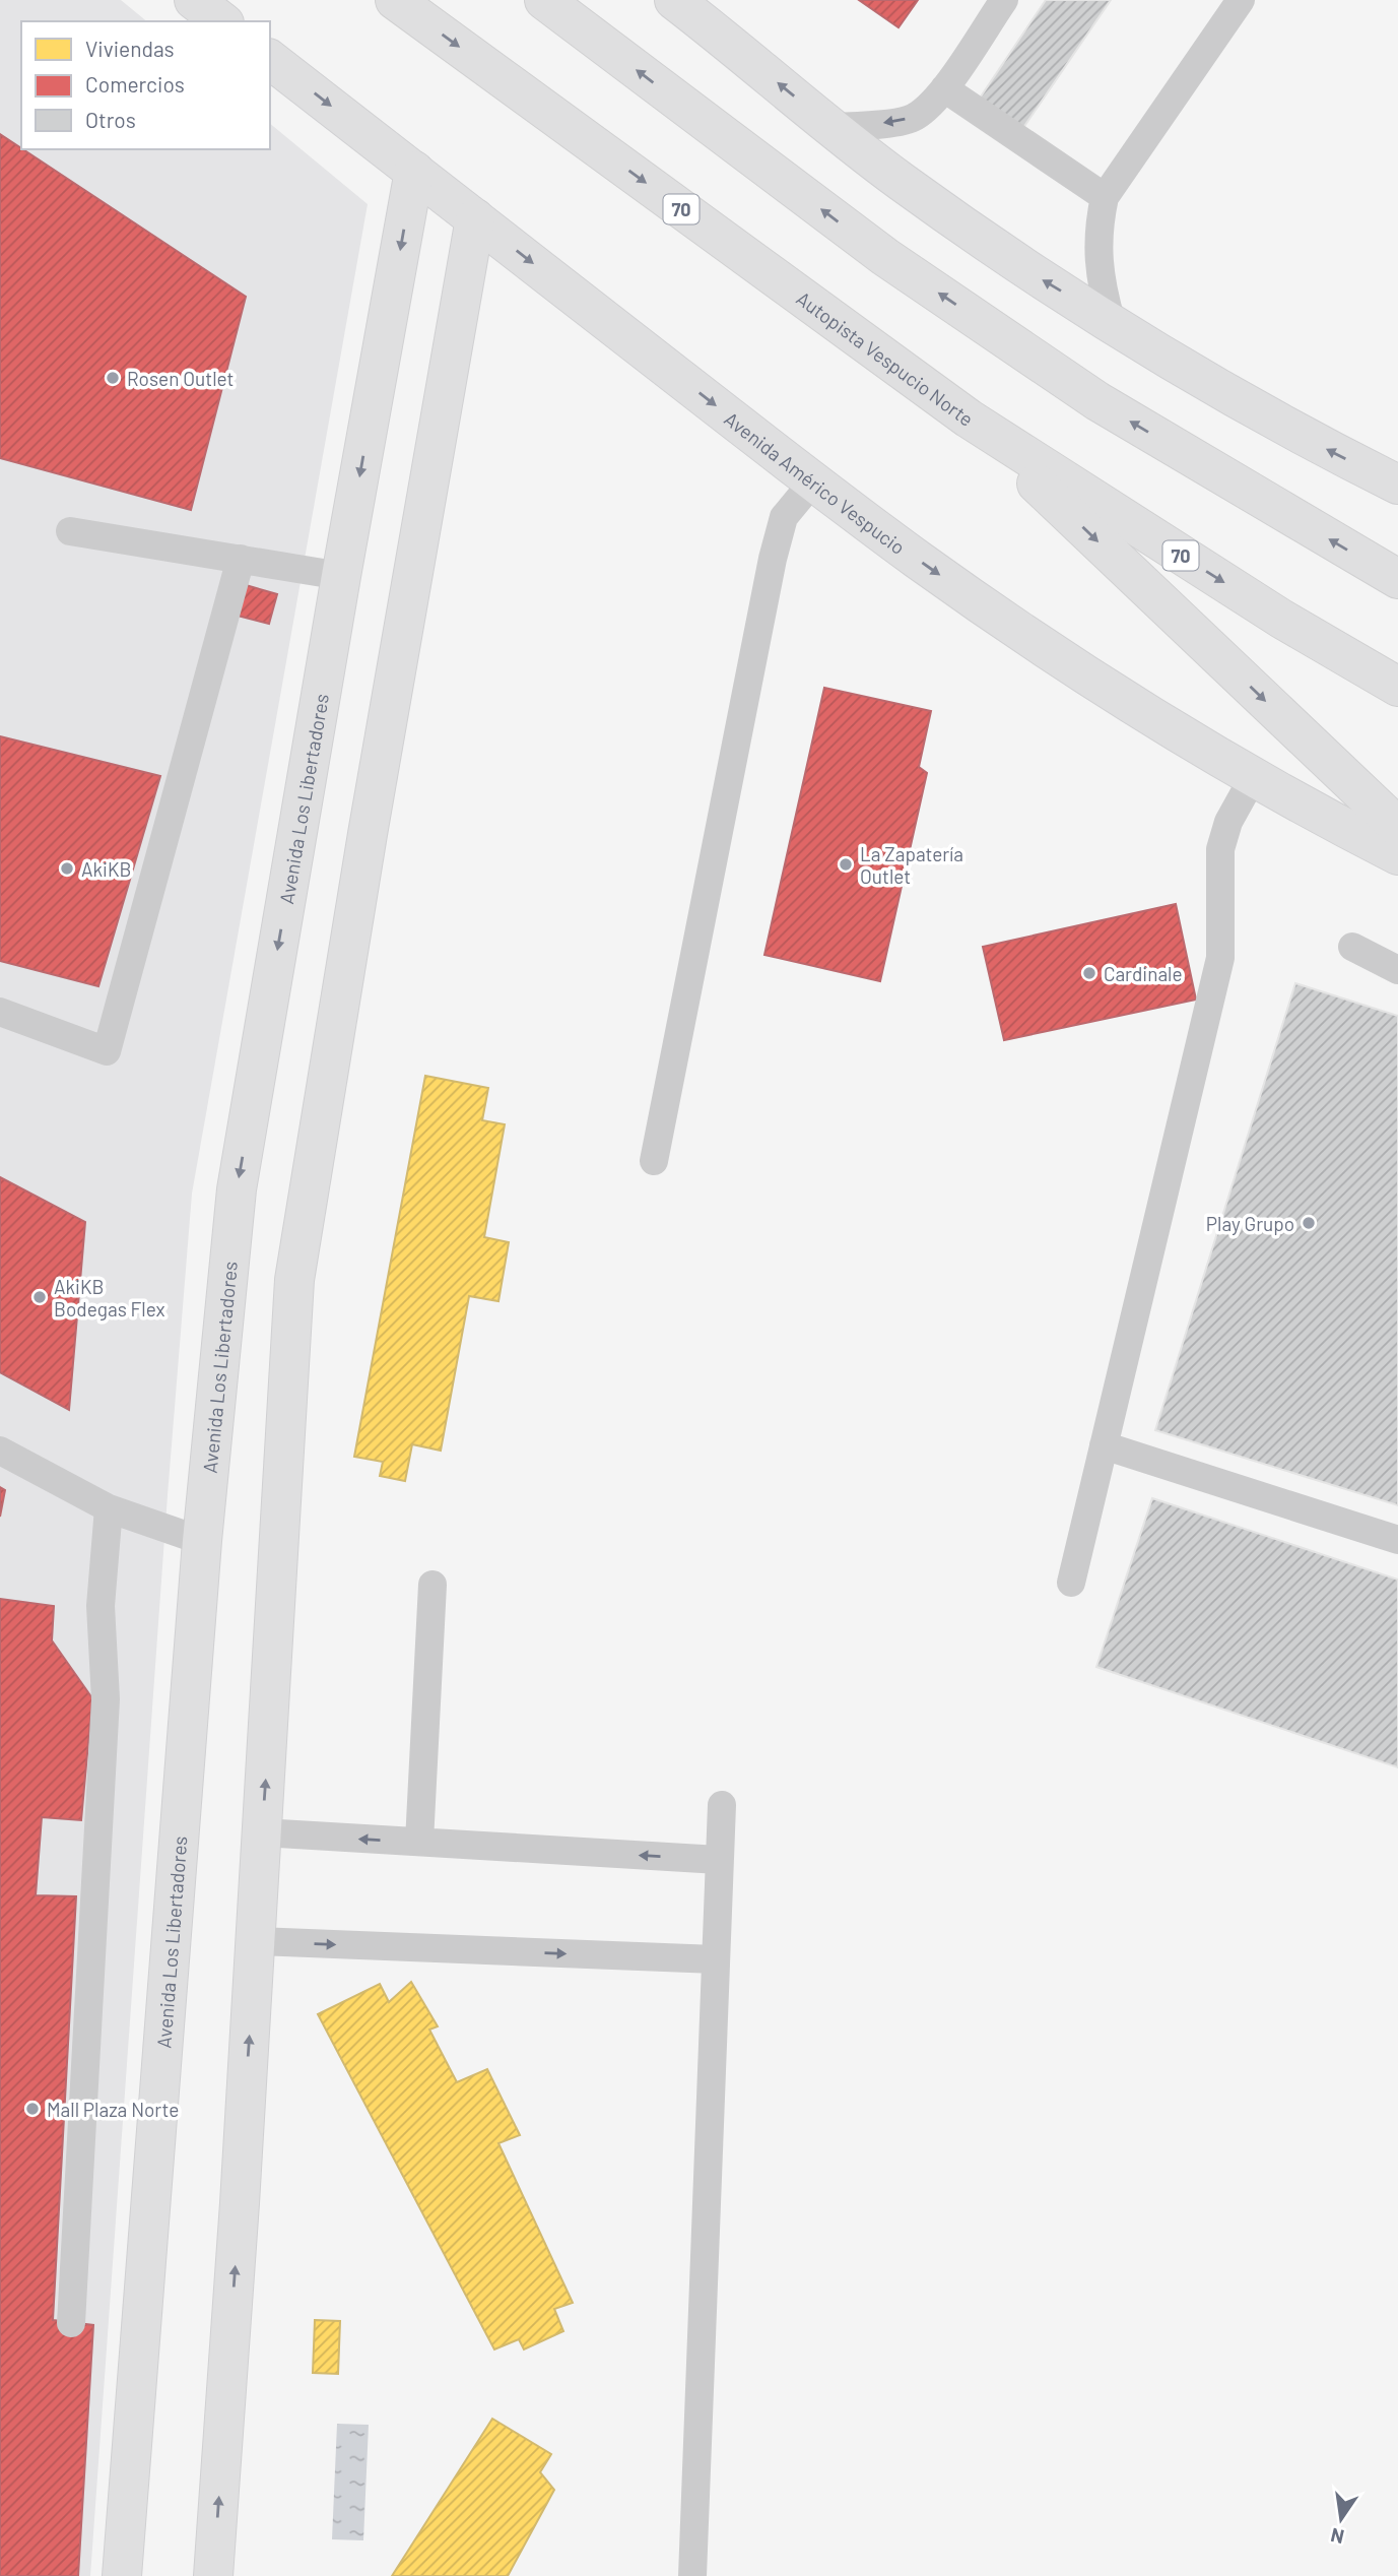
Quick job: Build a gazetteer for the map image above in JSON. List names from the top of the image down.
{
  "streets": {
    "main road": [
      "70",
      "Autopista Vespucio Norte",
      "Avenida Américo Vespucio",
      "Avenida Los Libertadores"
    ]
  },
  "crossings": [
    ["Avenida Américo Vespucio", "Avenida Los Libertadores"]
  ],
  "places": [
    "Rosen Outlet",
    "La Zapatería Outlet",
    "AkiKB",
    "Cardinale",
    "Play Grupo",
    "AkiKB Bodegas Flex",
    "Mall Plaza Norte"
  ],
  "legend": ["Viviendas", "Comercios", "Otros"],
  "north": "bottom"
}
